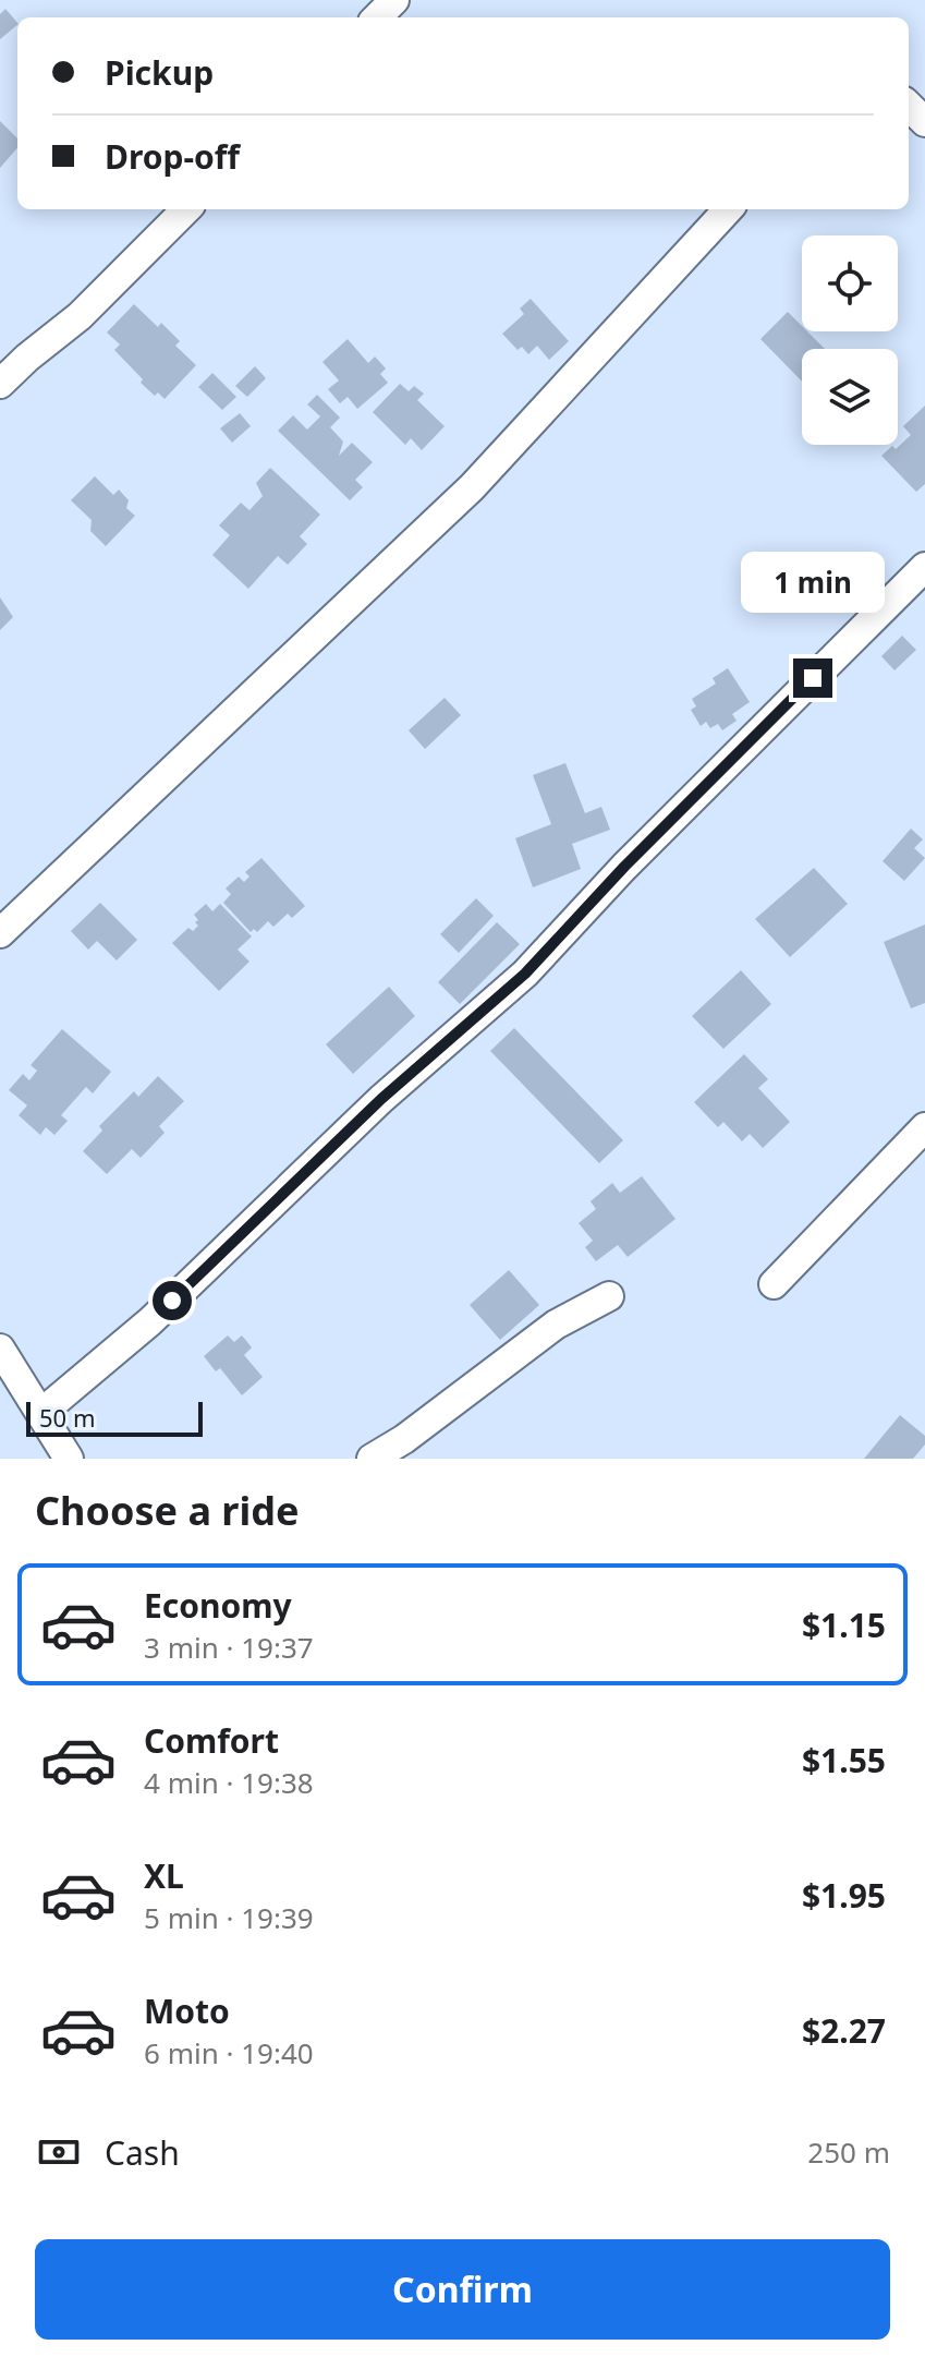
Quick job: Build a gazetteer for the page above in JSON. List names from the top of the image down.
{
  "scale_bar": "50 m",
  "page": {
    "banner": ["Pickup", "Drop-off"],
    "bubble": "1 min",
    "scale": "50 m",
    "heading": "Choose a ride",
    "list": [
      {
        "name": "Economy",
        "note": "3 min · 19:37",
        "value": "$1.15"
      },
      {
        "name": "Comfort",
        "note": "4 min · 19:38",
        "value": "$1.55"
      },
      {
        "name": "XL",
        "note": "5 min · 19:39",
        "value": "$1.95"
      },
      {
        "name": "Moto",
        "note": "6 min · 19:40",
        "value": "$2.27"
      }
    ],
    "pay": ["Cash", "250 m"],
    "buttons": "Confirm"
  }
}
